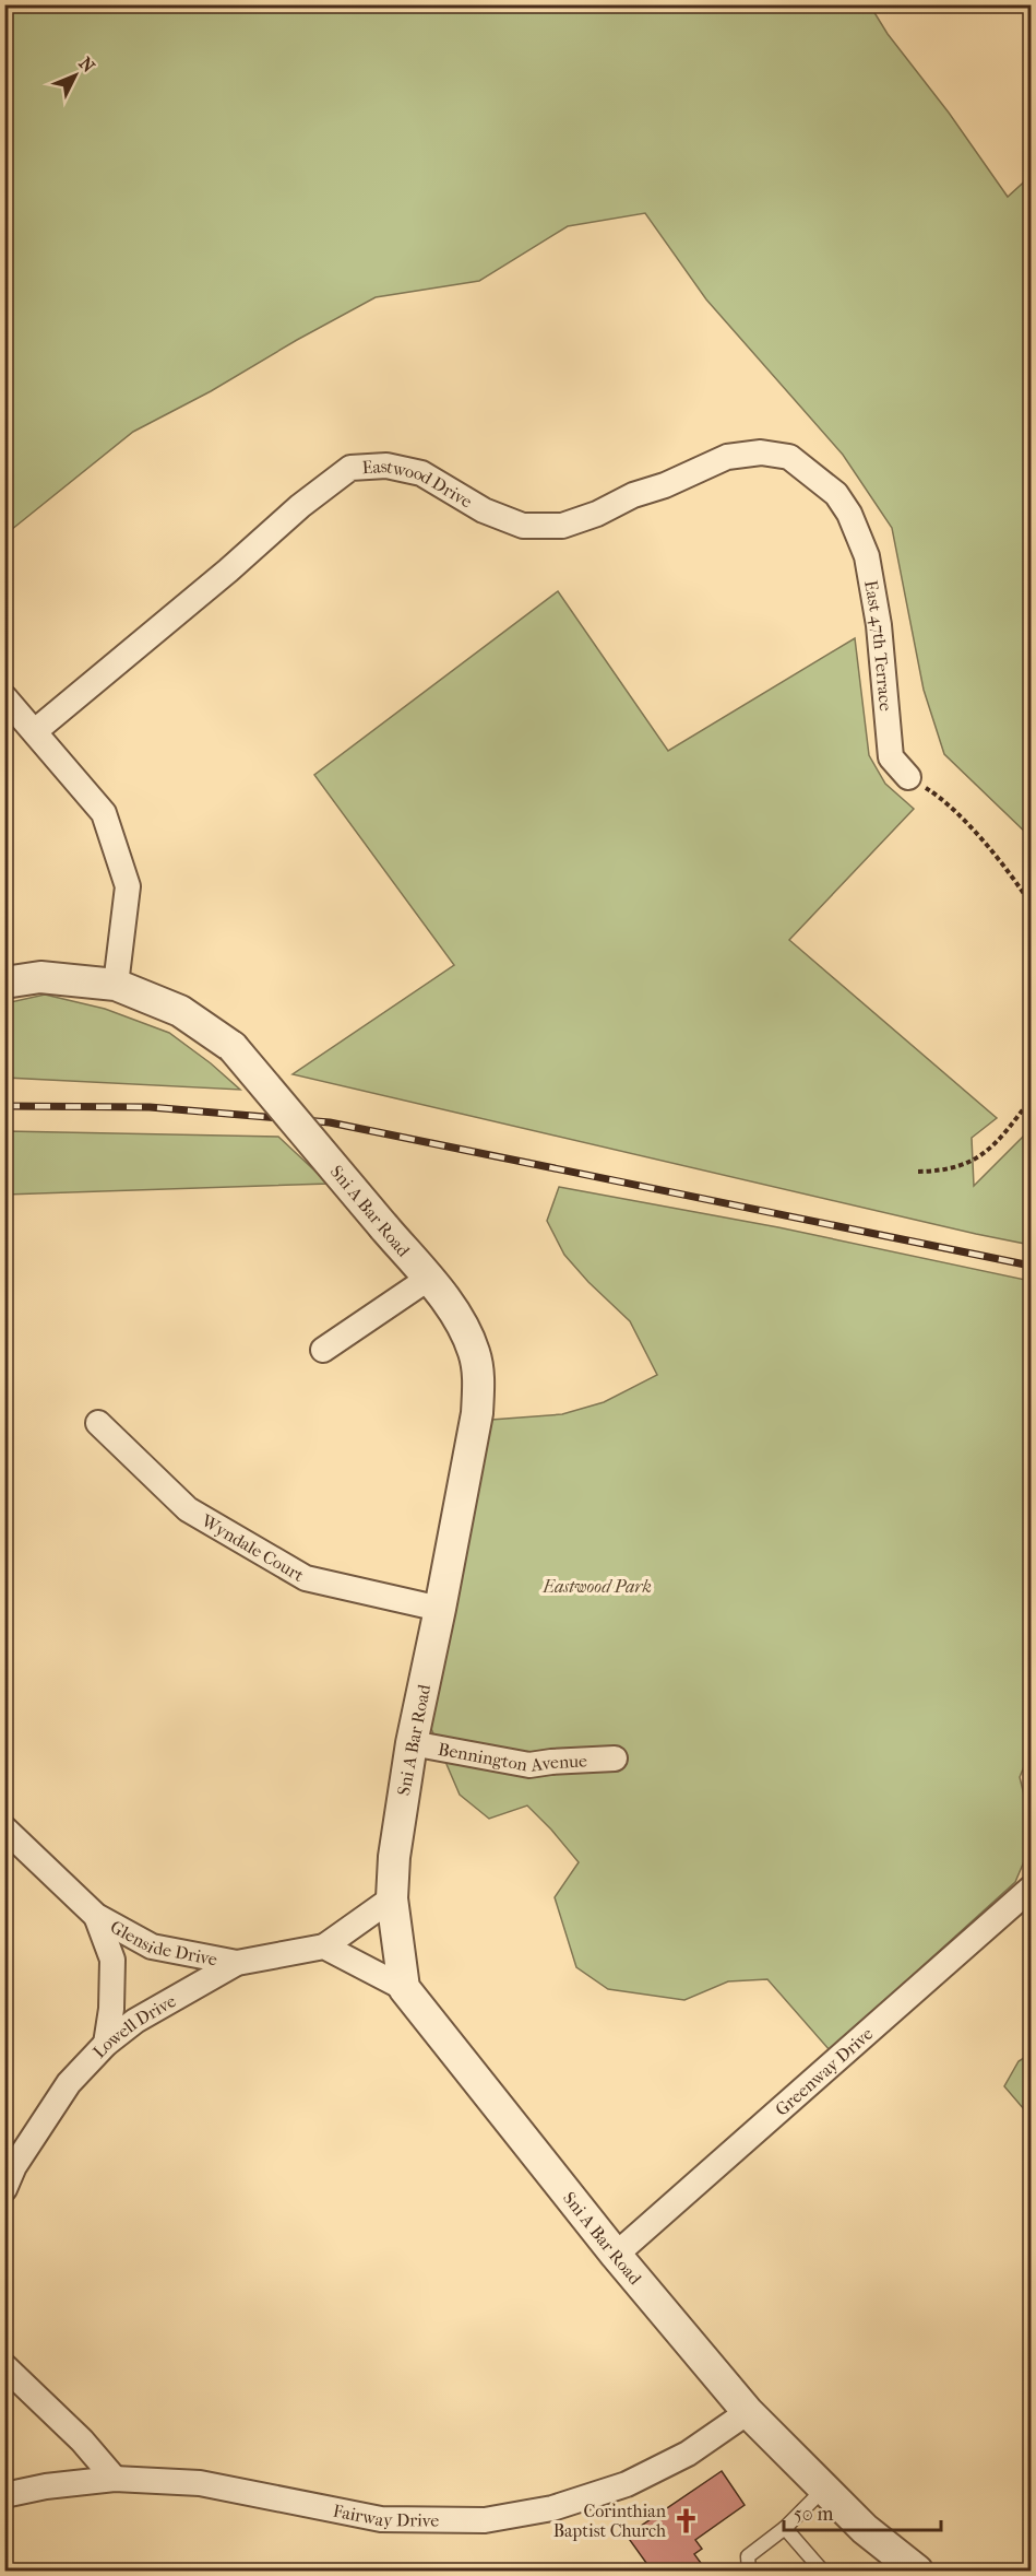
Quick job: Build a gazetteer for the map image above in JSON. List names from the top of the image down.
{
  "streets": {
    "street": [
      "Eastwood Drive",
      "East 47th Terrace",
      "Sni A Bar Road",
      "Wyndale Court",
      "Bennington Avenue",
      "Glenside Drive",
      "Lowell Drive",
      "Greenway Drive",
      "Fairway Drive"
    ]
  },
  "crossings": [
    ["Eastwood Drive", "East 47th Terrace"],
    ["Sni A Bar Road", "Wyndale Court"],
    ["Sni A Bar Road", "Bennington Avenue"],
    ["Sni A Bar Road", "Lowell Drive"],
    ["Sni A Bar Road", "Greenway Drive"],
    ["Sni A Bar Road", "Fairway Drive"],
    ["Glenside Drive", "Lowell Drive"]
  ],
  "parks": ["Eastwood Park"],
  "places": {
    "church": ["Corinthian Baptist Church"]
  },
  "scale_bar": "50 m",
  "north": "top right"
}
